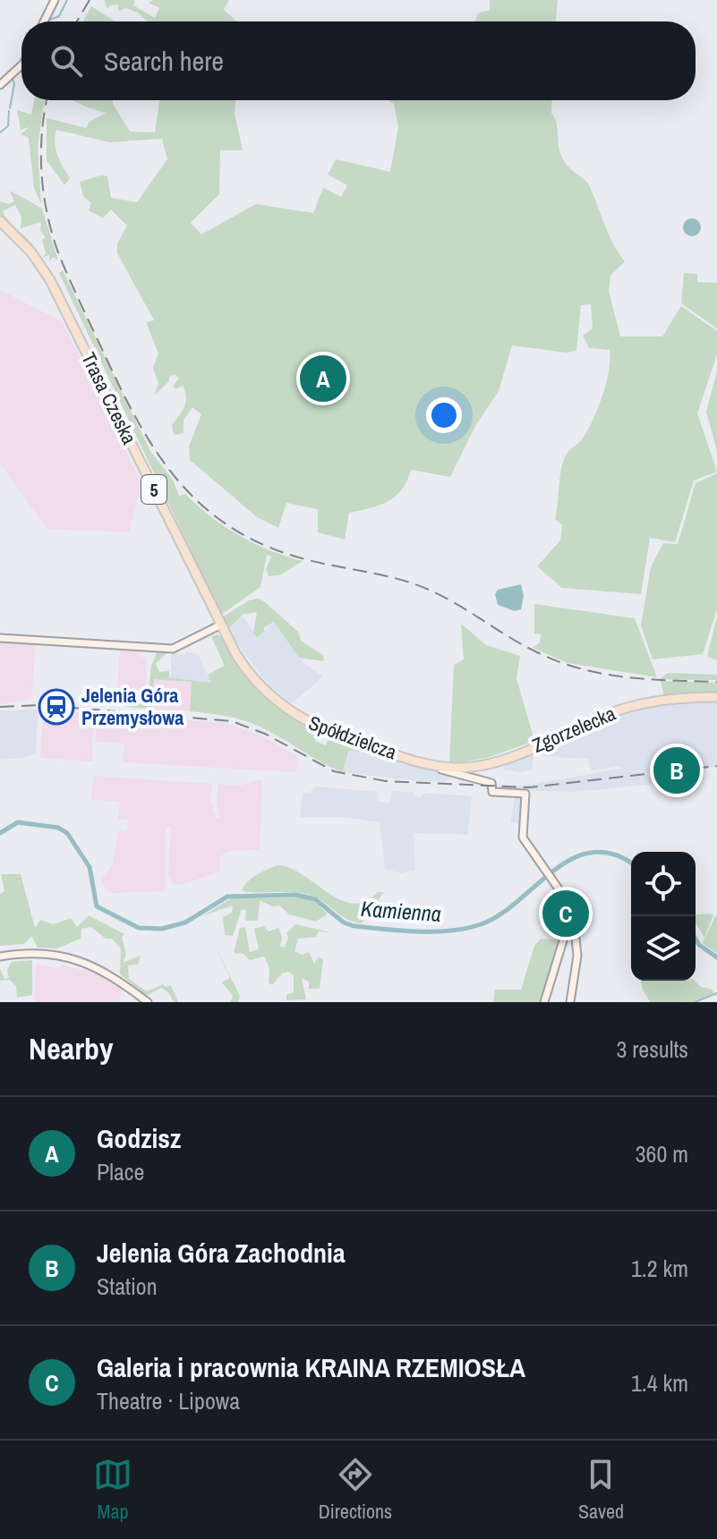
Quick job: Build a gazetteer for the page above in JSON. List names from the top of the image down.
{
  "streets": {
    "main road": [
      "Trasa Czeska",
      "5",
      "Zgorzelecka",
      "Spółdzielcza"
    ]
  },
  "crossings": [
    ["Trasa Czeska", "Spółdzielcza"],
    ["Zgorzelecka", "Spółdzielcza"]
  ],
  "water": ["Kamienna"],
  "places": {
    "station": ["Jelenia Góra Przemysłowa"]
  },
  "page": {
    "search": "Search here",
    "pins": ["A", "B", "C"],
    "heading": ["Nearby", "3 results"],
    "list": [
      {
        "mark": "A",
        "name": "Godzisz",
        "note": "Place",
        "value": "360 m"
      },
      {
        "mark": "B",
        "name": "Jelenia Góra Zachodnia",
        "note": "Station",
        "value": "1.2 km"
      },
      {
        "mark": "C",
        "name": "Galeria i pracownia KRAINA RZEMIOSŁA",
        "note": "Theatre · Lipowa",
        "value": "1.4 km"
      }
    ],
    "nav": ["Map", "Directions", "Saved"]
  }
}
